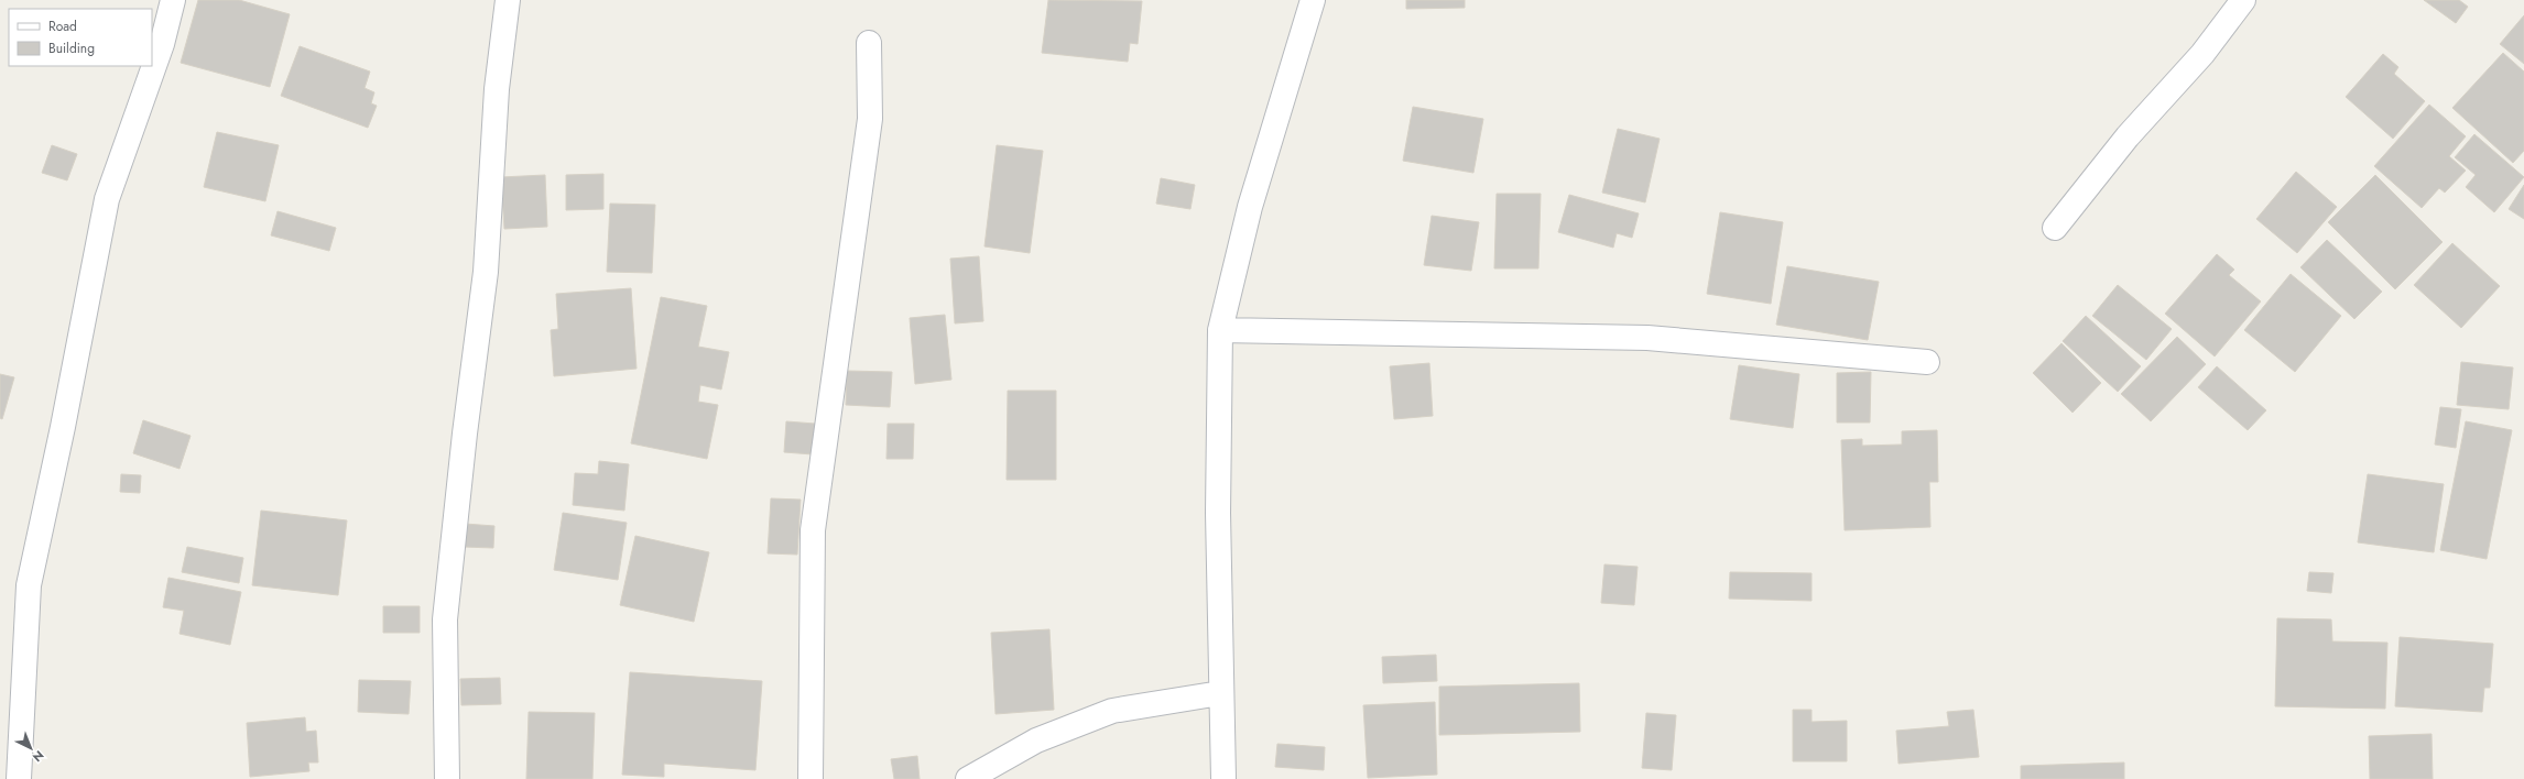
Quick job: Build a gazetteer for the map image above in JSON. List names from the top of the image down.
{
  "legend": ["Road", "Building"],
  "north": "bottom right"
}
